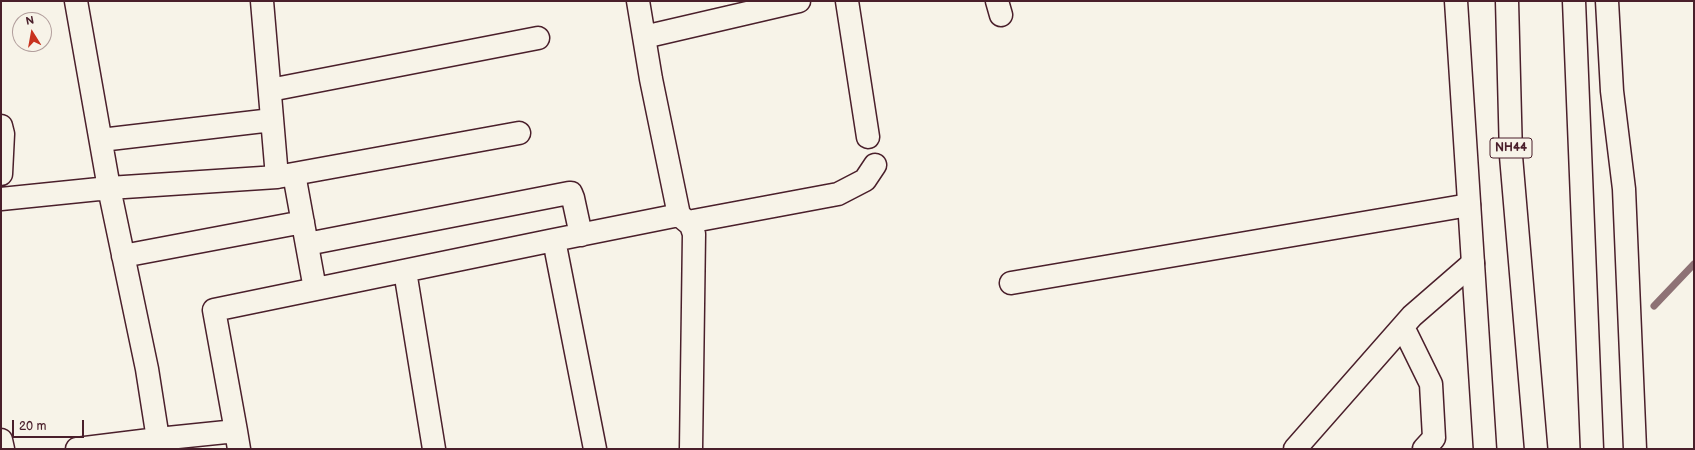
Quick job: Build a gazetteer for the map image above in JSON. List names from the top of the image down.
{
  "streets": {
    "main road": ["NH44"]
  },
  "scale_bar": "20 m",
  "north": "top"
}
